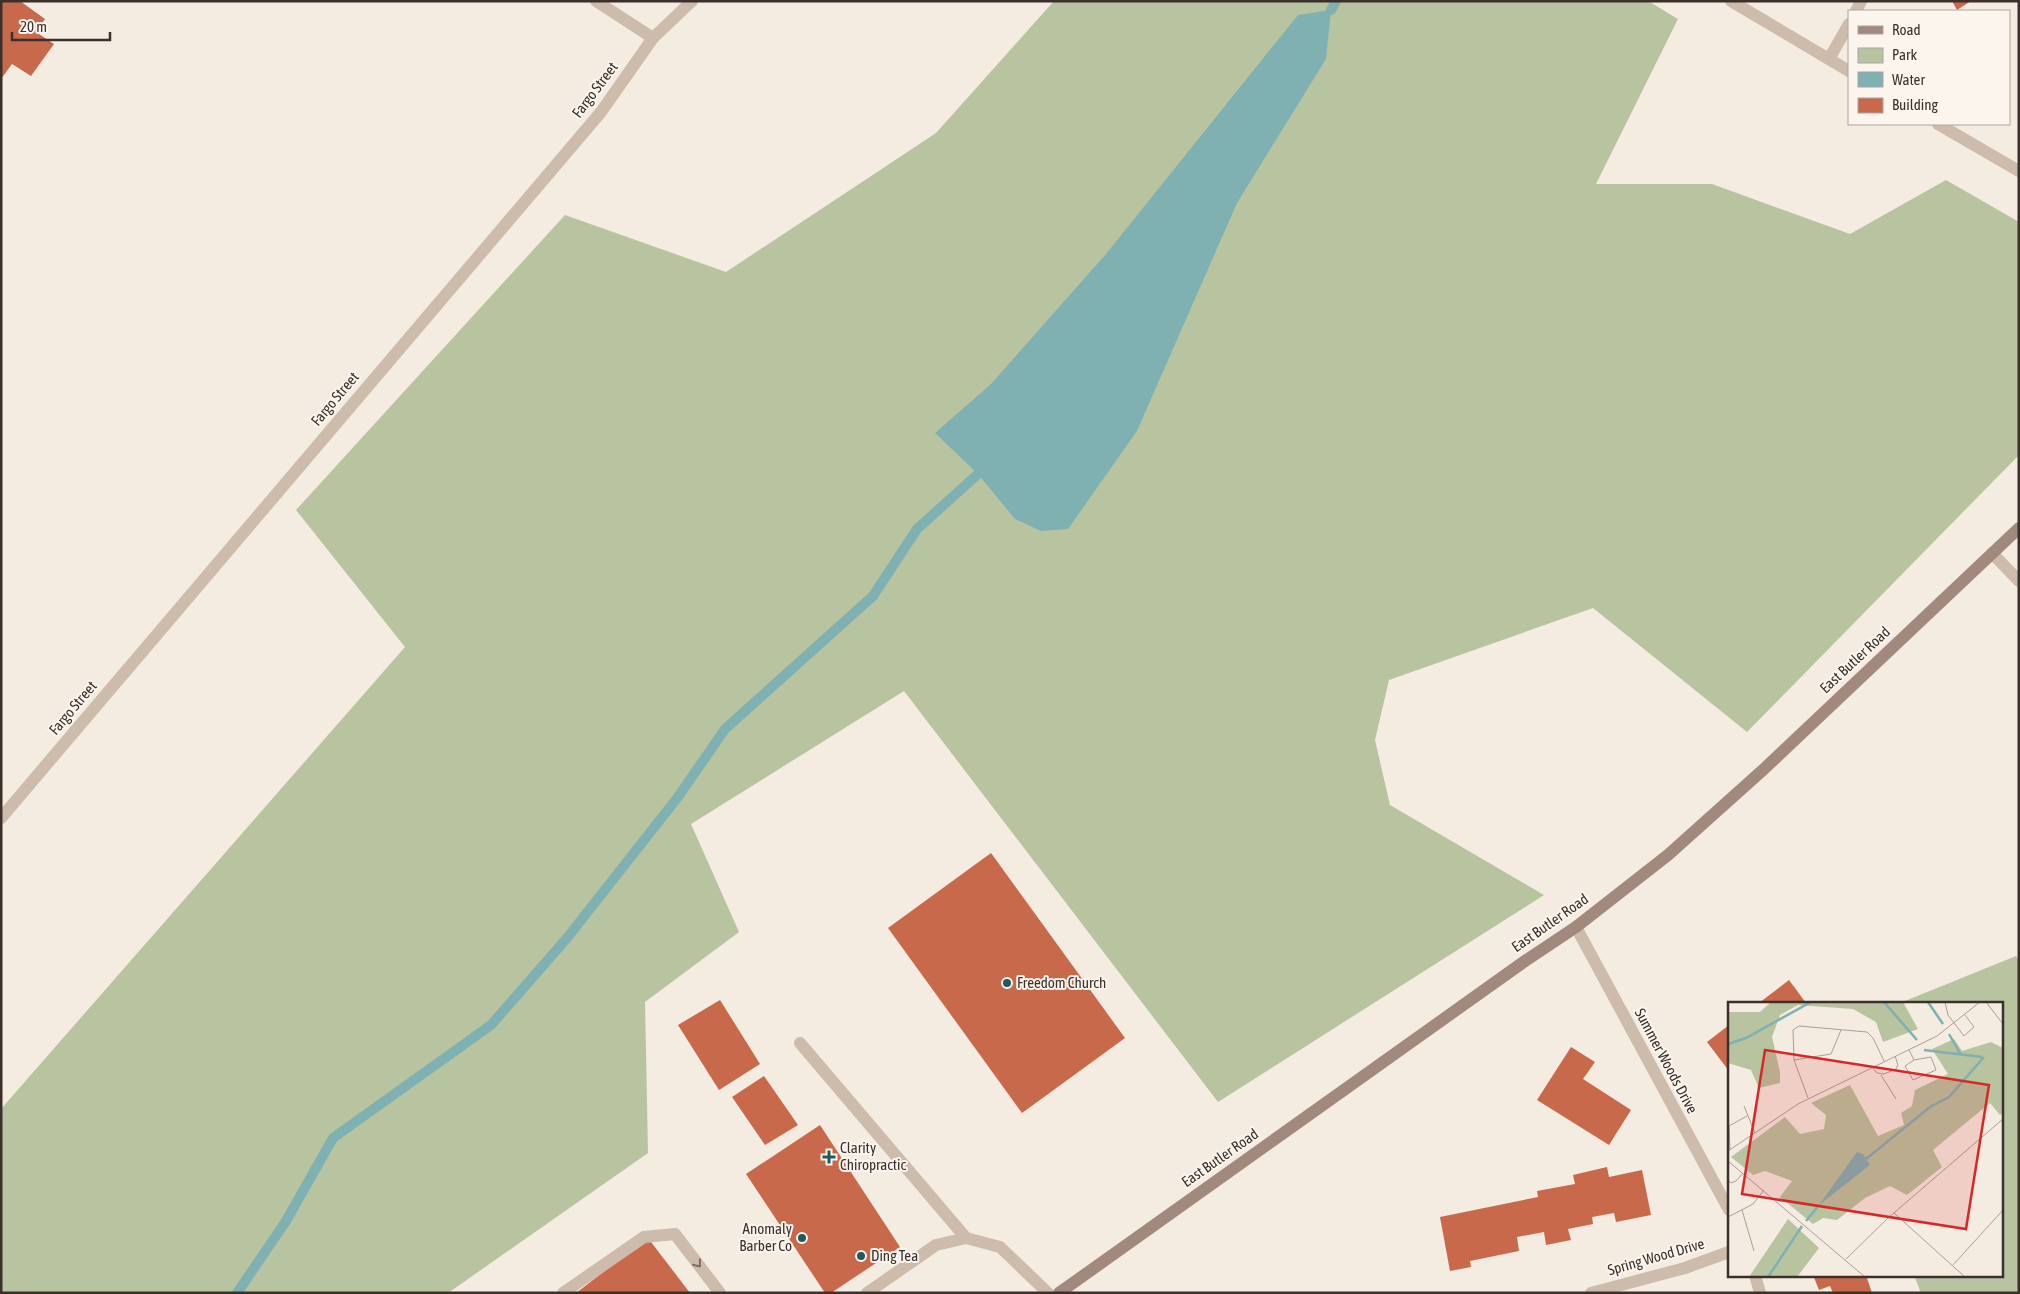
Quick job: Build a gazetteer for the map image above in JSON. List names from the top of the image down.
{
  "streets": {
    "main road": ["East Butler Road"],
    "street": ["Fargo Street", "Summer Woods Drive", "Spring Wood Drive"]
  },
  "crossings": [
    ["East Butler Road", "Summer Woods Drive"]
  ],
  "places": {
    "other": ["Freedom Church", "Anomaly Barber Co", "Ding Tea"],
    "health": ["Clarity Chiropractic"]
  },
  "legend": [
    "Road",
    "Park",
    "Water",
    "Building"
  ],
  "scale_bar": "20 m"
}
